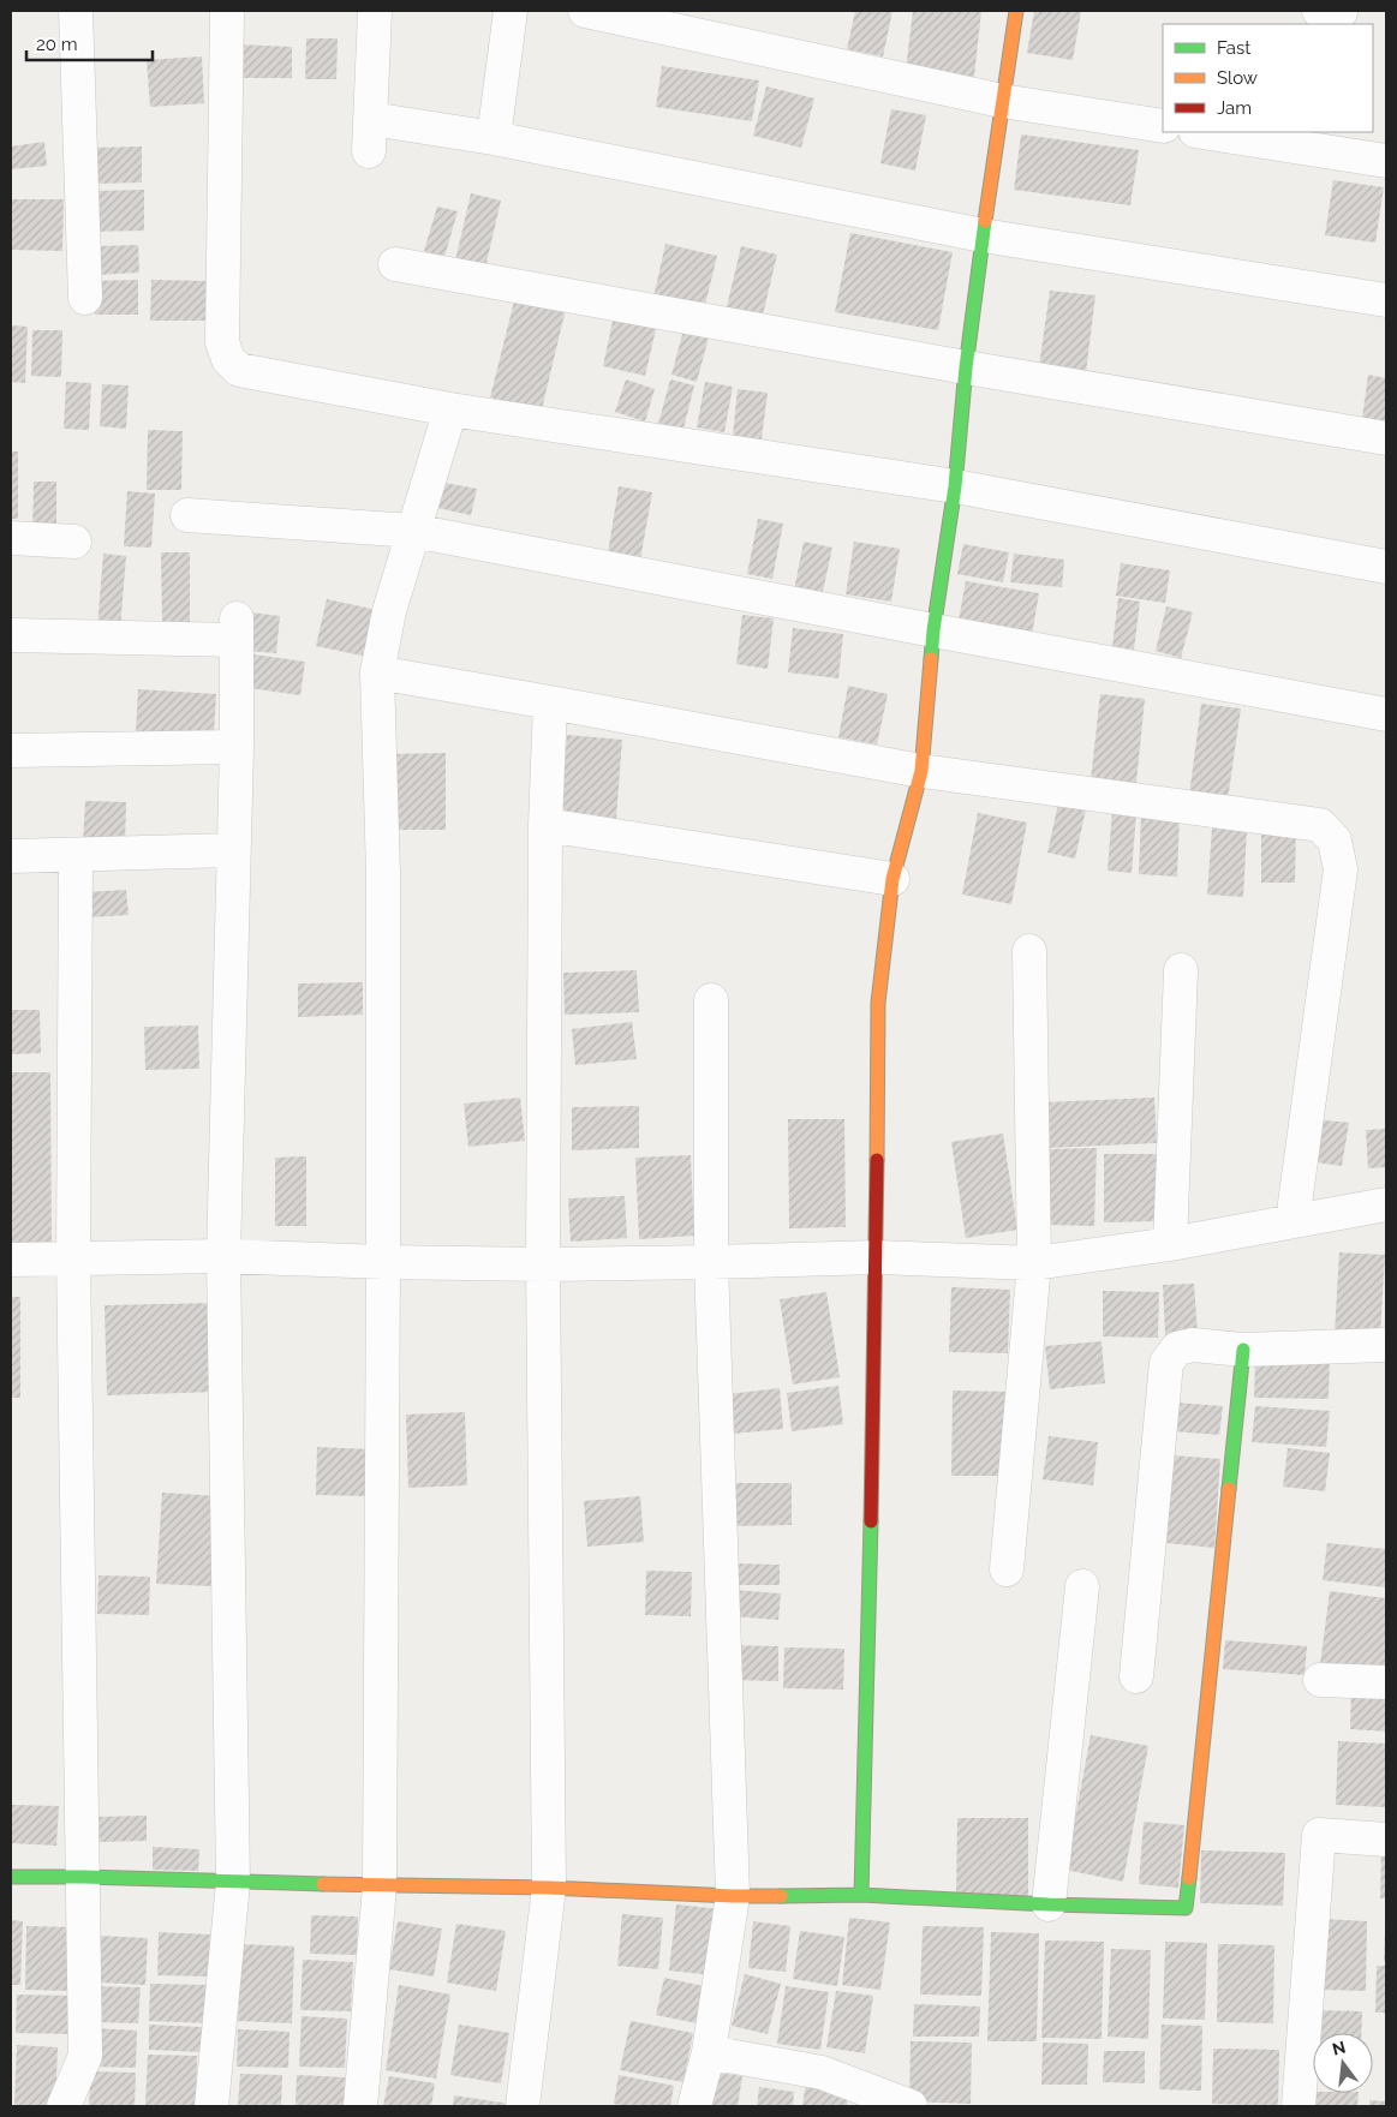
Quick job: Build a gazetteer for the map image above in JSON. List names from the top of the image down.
{
  "legend": ["Fast", "Slow", "Jam"],
  "scale_bar": "20 m",
  "north": "top"
}
